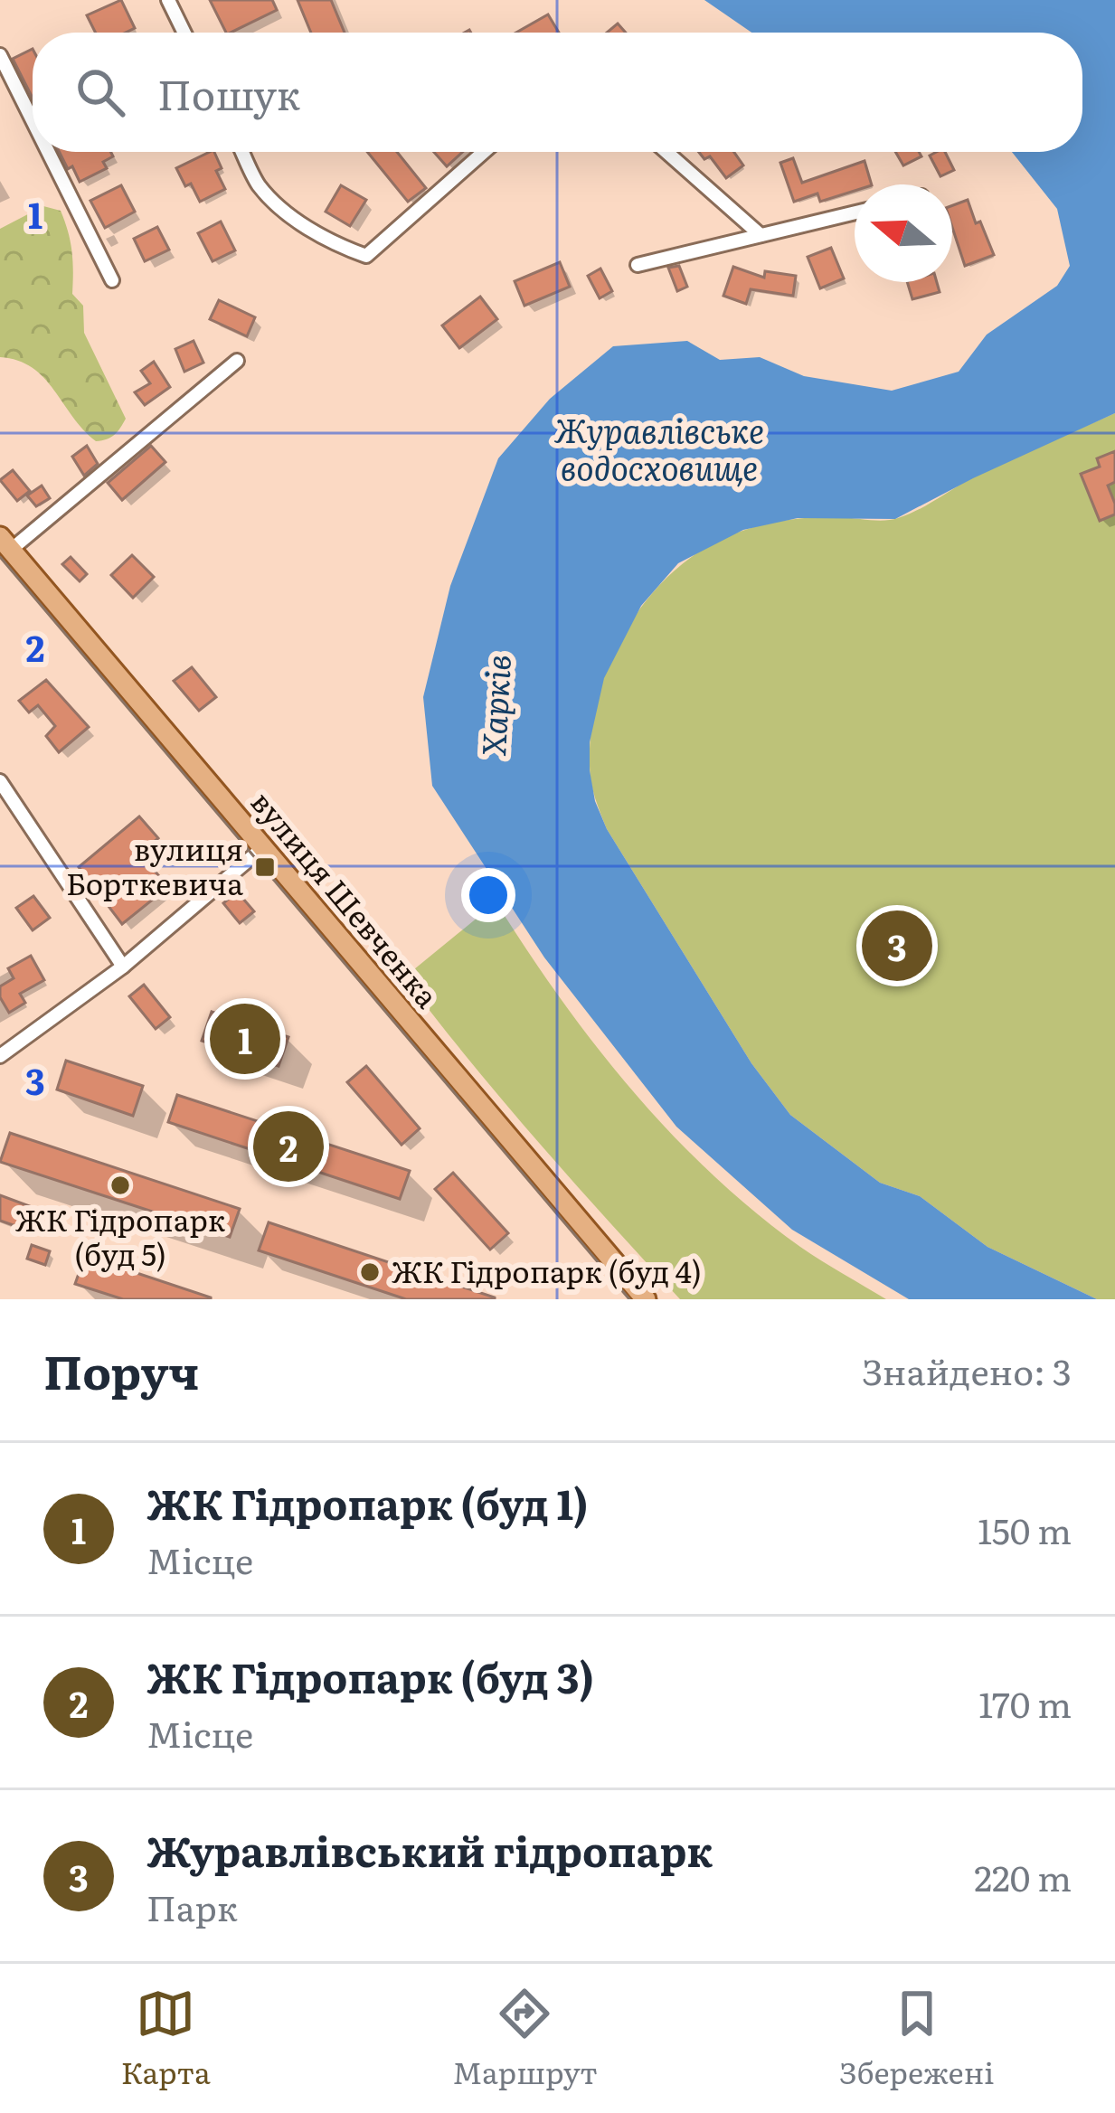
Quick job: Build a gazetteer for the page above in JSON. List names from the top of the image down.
{
  "streets": {
    "main road": ["вулиця Шевченка"]
  },
  "water": ["Журавлівське водосховище", "Харків"],
  "places": {
    "transit": ["вулиця Борткевича"],
    "other": ["ЖК Гідропарк (буд 5)", "ЖК Гідропарк (буд 4)"]
  },
  "north": "left",
  "page": {
    "search": "Пошук",
    "pins": ["3", "1", "2"],
    "heading": ["Поруч", "Знайдено: 3"],
    "list": [
      {
        "mark": "1",
        "name": "ЖК Гідропарк (буд 1)",
        "note": "Місце",
        "value": "150 m"
      },
      {
        "mark": "2",
        "name": "ЖК Гідропарк (буд 3)",
        "note": "Місце",
        "value": "170 m"
      },
      {
        "mark": "3",
        "name": "Журавлівський гідропарк",
        "note": "Парк",
        "value": "220 m"
      }
    ],
    "nav": ["Карта", "Маршрут", "Збережені"]
  },
  "grid": {
    "rows": ["1", "2", "3"]
  }
}
